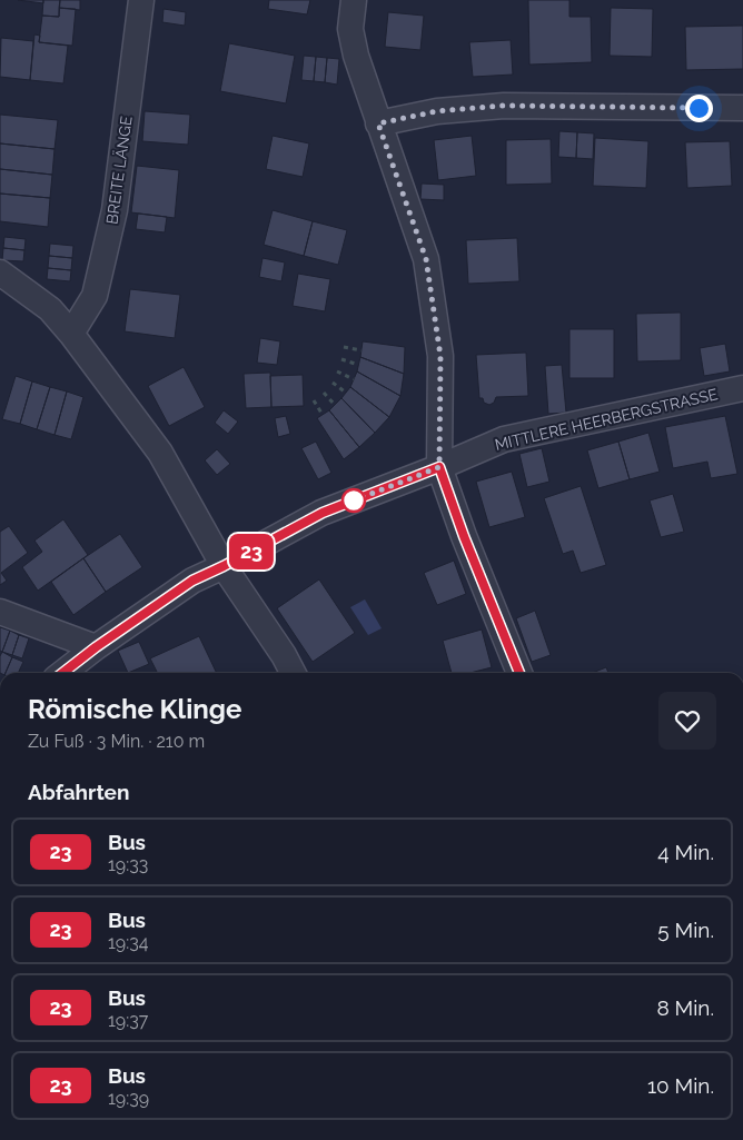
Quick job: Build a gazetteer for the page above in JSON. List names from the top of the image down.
{
  "streets": {
    "street": ["BREITE LÄNGE", "MITTLERE HEERBERGSTRASSE"]
  },
  "lines": ["bus line 23"],
  "page": {
    "on_map": "23",
    "heading": [
      ["Römische Klinge", "Zu Fuß · 3 Min. · 210 m"],
      "Abfahrten"
    ],
    "list": [
      {
        "mark": "23",
        "name": "Bus",
        "note": "19:33",
        "value": "4 Min."
      },
      {
        "mark": "23",
        "name": "Bus",
        "note": "19:34",
        "value": "5 Min."
      },
      {
        "mark": "23",
        "name": "Bus",
        "note": "19:37",
        "value": "8 Min."
      },
      {
        "mark": "23",
        "name": "Bus",
        "note": "19:39",
        "value": "10 Min."
      }
    ]
  }
}
